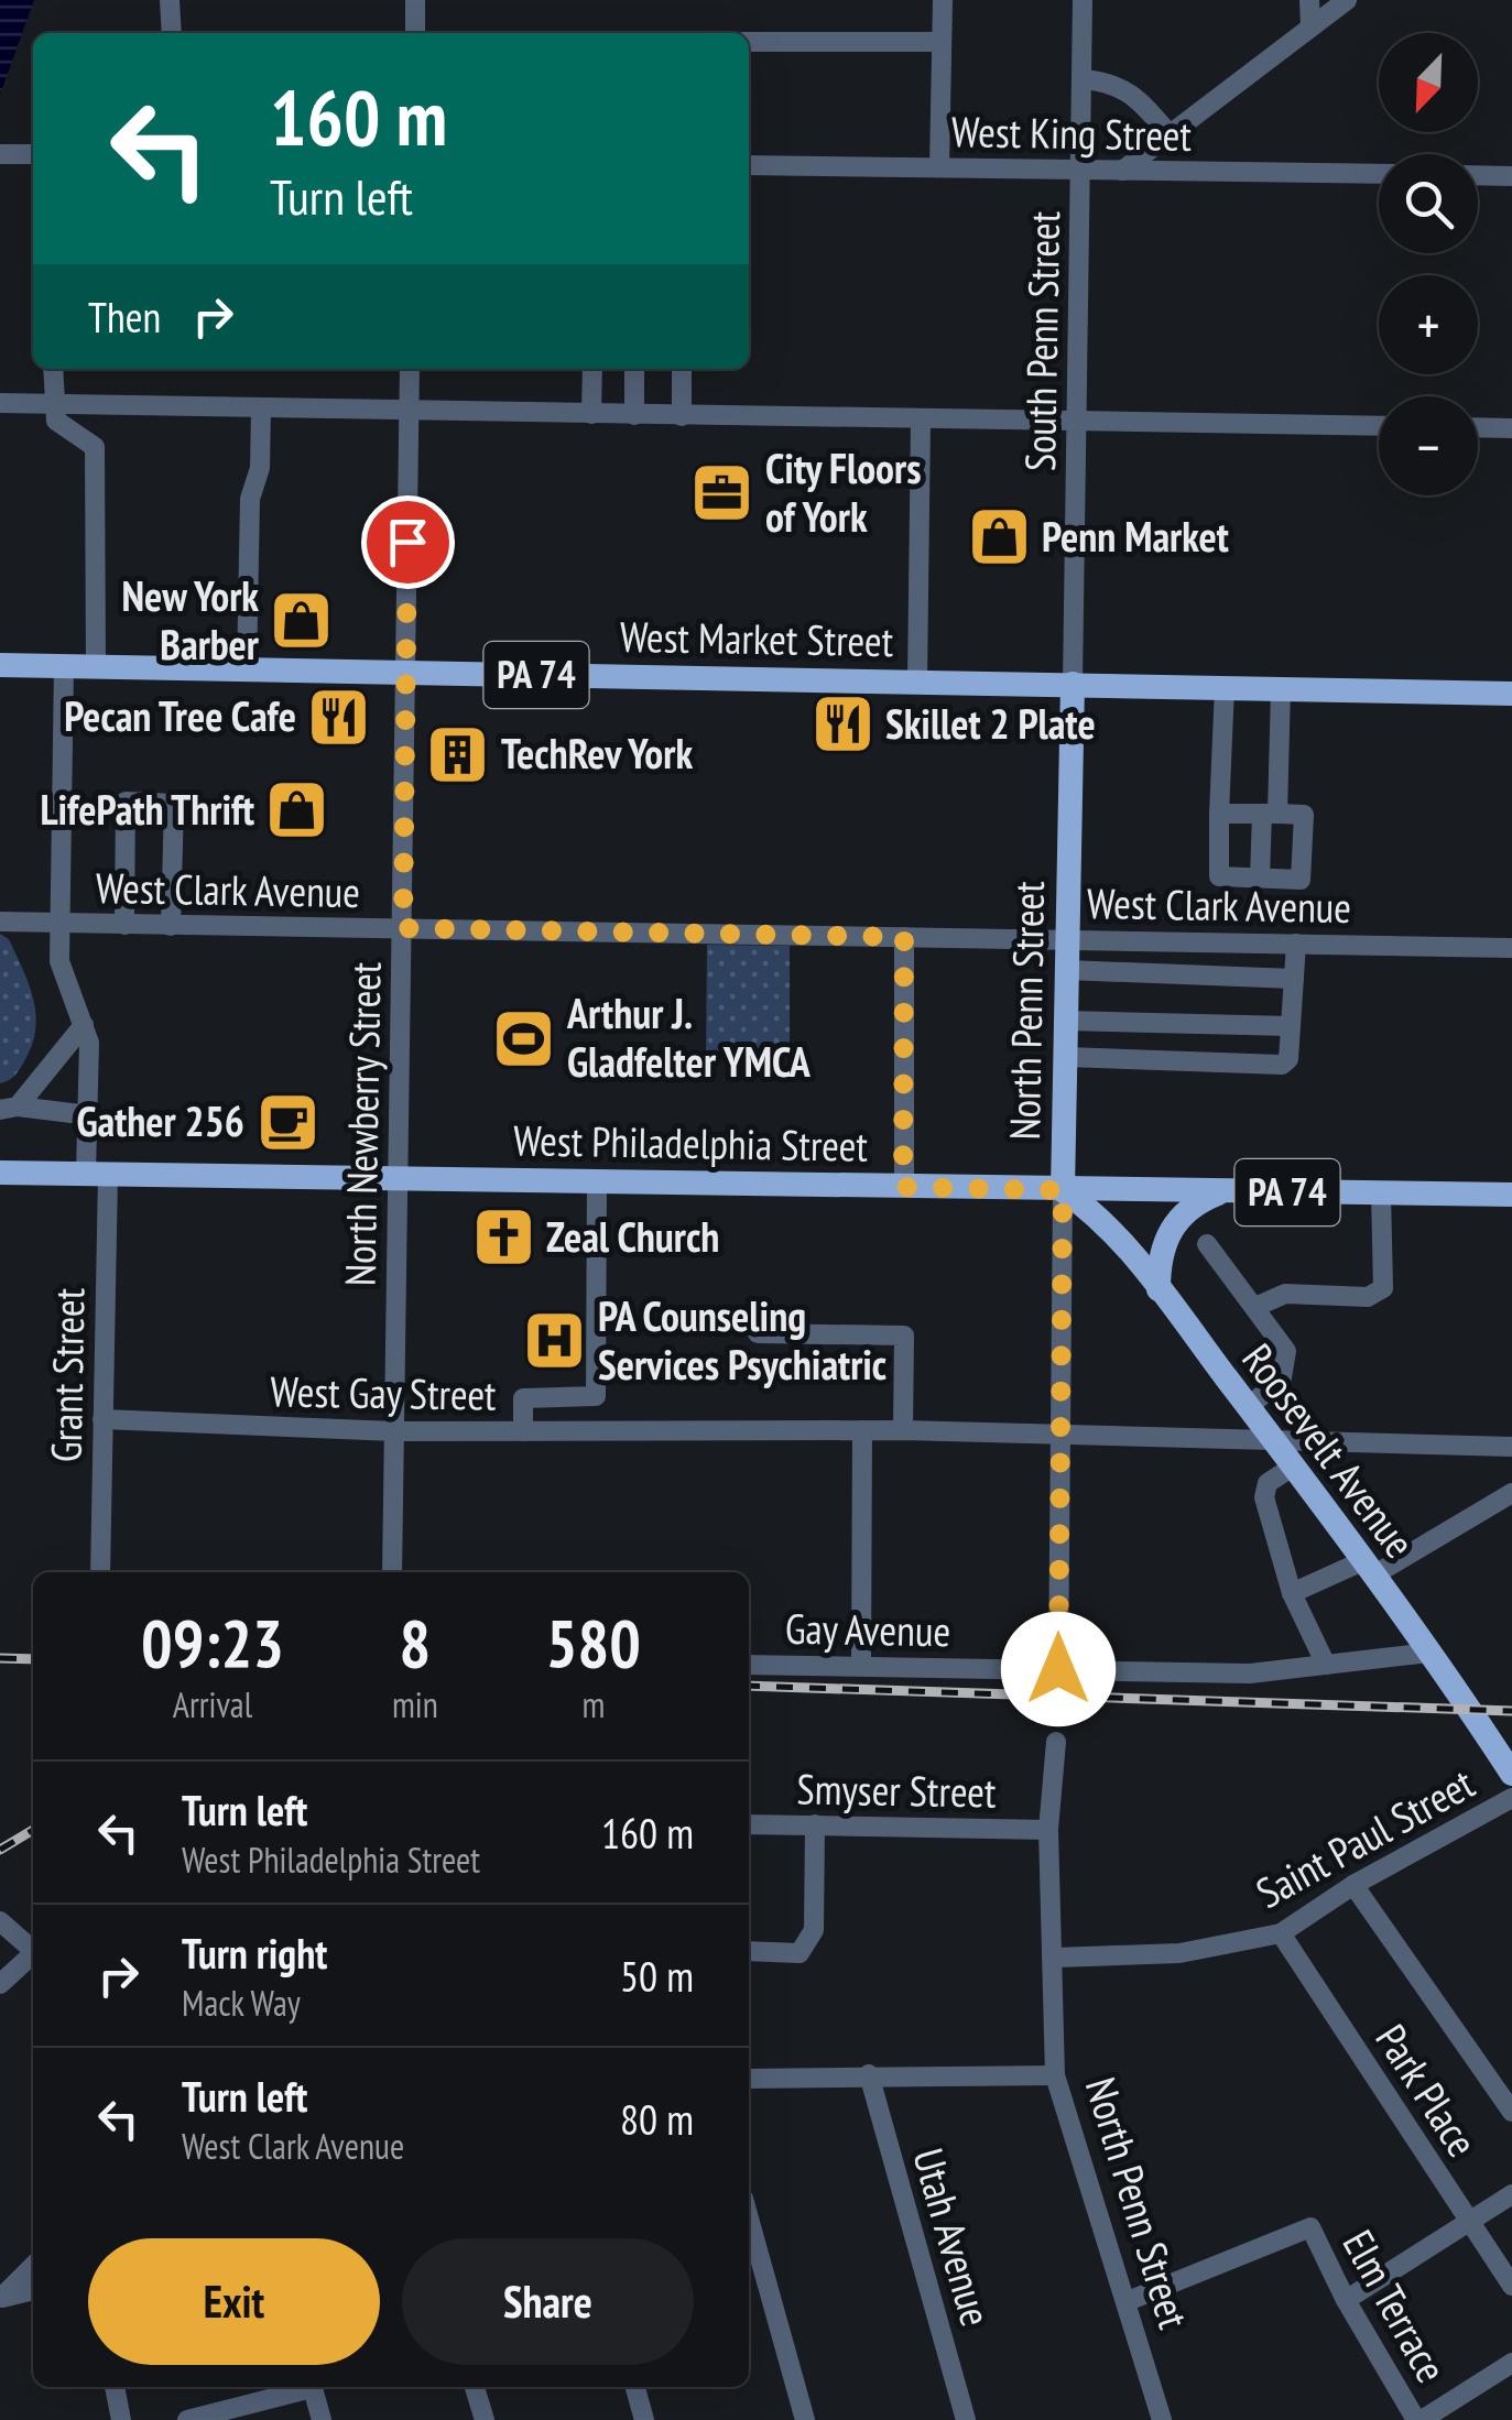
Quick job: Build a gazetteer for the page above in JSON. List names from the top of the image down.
{
  "streets": {
    "main road": [
      "West Market Street",
      "PA 74",
      "North Penn Street",
      "West Philadelphia Street",
      "Roosevelt Avenue"
    ],
    "street": [
      "West King Street",
      "South Penn Street",
      "West Clark Avenue",
      "North Newberry Street",
      "Grant Street",
      "West Gay Street",
      "Gay Avenue",
      "Smyser Street",
      "Saint Paul Street",
      "Park Place",
      "Utah Avenue",
      "Elm Terrace"
    ]
  },
  "crossings": [
    ["West King Street", "South Penn Street"],
    ["South Penn Street", "West Market Street"],
    ["South Penn Street", "North Penn Street"],
    ["West Market Street", "North Penn Street"],
    ["West Market Street", "North Newberry Street"],
    ["West Market Street", "Grant Street"],
    ["West Clark Avenue", "North Penn Street"],
    ["West Clark Avenue", "North Newberry Street"],
    ["West Clark Avenue", "Grant Street"],
    ["North Penn Street", "West Philadelphia Street"],
    ["North Penn Street", "West Gay Street"],
    ["North Penn Street", "Roosevelt Avenue"],
    ["North Penn Street", "Gay Avenue"],
    ["North Penn Street", "Smyser Street"],
    ["North Penn Street", "Saint Paul Street"],
    ["North Penn Street", "Elm Terrace"],
    ["North Newberry Street", "West Philadelphia Street"],
    ["North Newberry Street", "West Gay Street"],
    ["West Philadelphia Street", "Grant Street"],
    ["West Philadelphia Street", "Roosevelt Avenue"],
    ["Grant Street", "West Gay Street"],
    ["West Gay Street", "Roosevelt Avenue"],
    ["Roosevelt Avenue", "Gay Avenue"],
    ["Saint Paul Street", "Park Place"]
  ],
  "places": {
    "office": ["City Floors of York"],
    "shop": ["Penn Market", "New York Barber", "LifePath Thrift"],
    "restaurant": ["Pecan Tree Cafe", "Skillet 2 Plate"],
    "building": ["TechRev York"],
    "sports": ["Arthur J. Gladfelter YMCA"],
    "cafe": ["Gather 256"],
    "church": ["Zeal Church"],
    "hospital": ["PA Counseling Services Psychiatric"]
  },
  "north": "bottom left",
  "page": {
    "map_buttons": ["+", "−"],
    "turn": ["160 m", "Turn left"],
    "then": "Then",
    "eta": [
      "09:23",
      "Arrival",
      "8",
      "min",
      "580",
      "m"
    ],
    "list": [
      {
        "name": "Turn left",
        "note": "West Philadelphia Street",
        "value": "160 m"
      },
      {
        "name": "Turn right",
        "note": "Mack Way",
        "value": "50 m"
      },
      {
        "name": "Turn left",
        "note": "West Clark Avenue",
        "value": "80 m"
      }
    ],
    "buttons": ["Exit", "Share"]
  }
}
